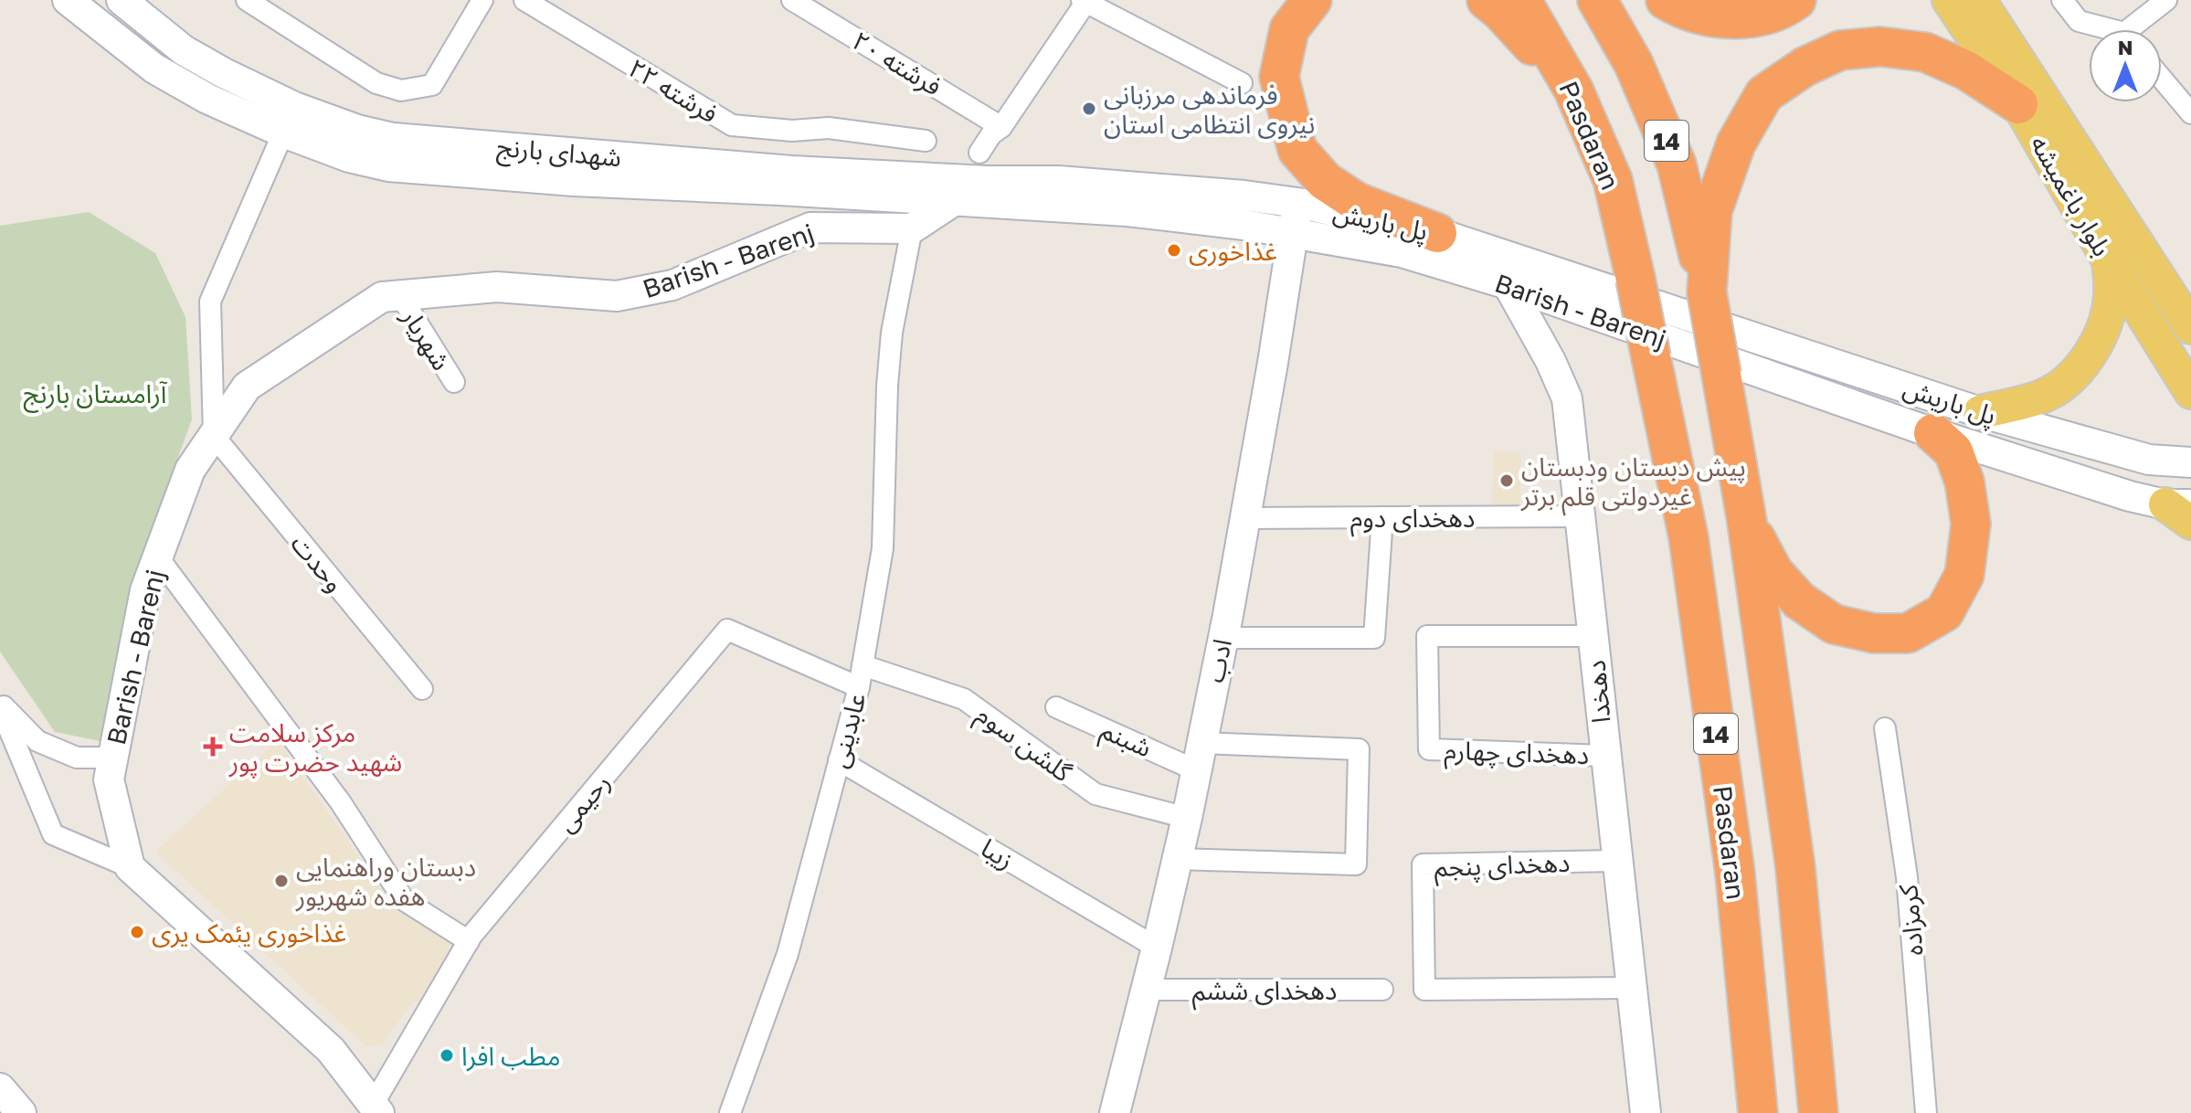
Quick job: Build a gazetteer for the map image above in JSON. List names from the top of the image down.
{
  "streets": {
    "highway": ["Pasdaran", "14"],
    "main road": [
      "شهدای بارنج",
      "بلوار باغمیشه",
      "پل باریش",
      "Barish - Barenj",
      "ادب",
      "دهخدا"
    ],
    "street": [
      "۲۰ فرشته",
      "۲۲ فرشته",
      "شهریار",
      "دهخدای دوم",
      "وحدت",
      "عابدینی",
      "شبنم",
      "گلشن سوم",
      "دهخدای چهارم",
      "رحیمی",
      "زیبا",
      "دهخدای پنجم",
      "کرمزاده",
      "دهخدای ششم"
    ]
  },
  "crossings": [
    ["شهدای بارنج", "پل باریش"],
    ["شهدای بارنج", "ادب"],
    ["پل باریش", "ادب"],
    ["Barish - Barenj", "شهریار"],
    ["Barish - Barenj", "وحدت"],
    ["Barish - Barenj", "ادب"],
    ["Barish - Barenj", "دهخدا"],
    ["Barish - Barenj", "عابدینی"],
    ["دهخدای دوم", "ادب"],
    ["دهخدای دوم", "دهخدا"],
    ["ادب", "شبنم"],
    ["ادب", "گلشن سوم"],
    ["ادب", "زیبا"],
    ["ادب", "دهخدای ششم"],
    ["دهخدا", "دهخدای چهارم"],
    ["دهخدا", "دهخدای پنجم"],
    ["عابدینی", "گلشن سوم"],
    ["عابدینی", "رحیمی"],
    ["عابدینی", "زیبا"]
  ],
  "parks": ["آرامستان بارنج"],
  "places": {
    "other": [
      "فرماندهی مرزبانی نیروی انتظامی استان",
      "غذاخوری",
      "پیش دبستان ودبستان غیردولتی قلم برتر",
      "دبستان وراهنمایی هفده شهریور",
      "غذاخوری یئمک یری",
      "مطب افرا"
    ],
    "health": ["مرکز سلامت شهید حضرت پور"]
  },
  "north": "top"
}
